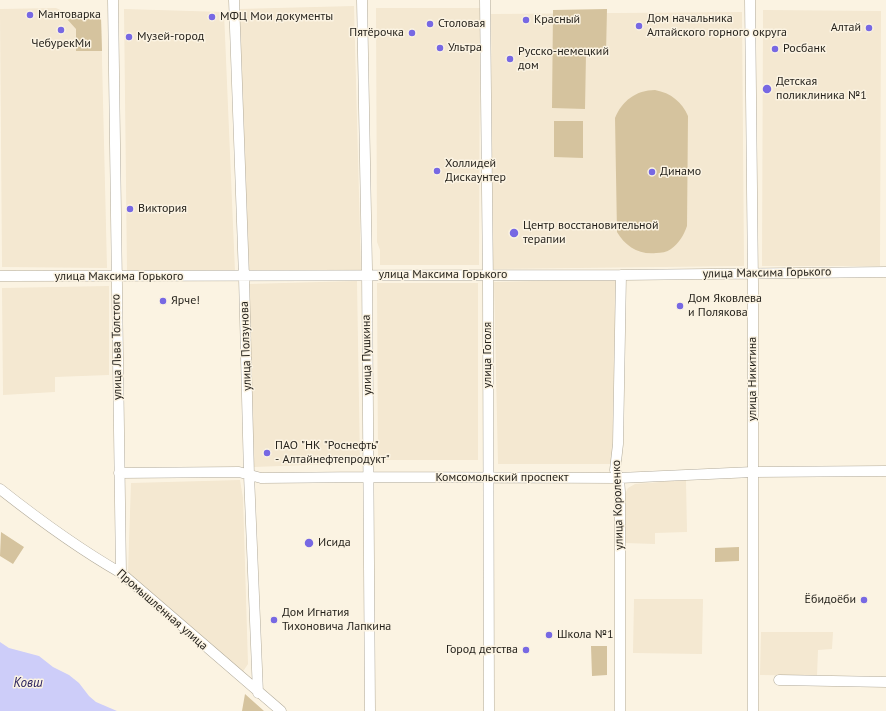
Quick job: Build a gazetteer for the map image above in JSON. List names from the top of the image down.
{
  "streets": {
    "street": [
      "улица Максима Горького",
      "улица Ползунова",
      "улица Льва Толстого",
      "улица Пушкина",
      "улица Гоголя",
      "улица Никитина",
      "Комсомольский проспект",
      "улица Короленко",
      "Промышленная улица"
    ]
  },
  "crossings": [
    ["улица Максима Горького", "улица Ползунова"],
    ["улица Максима Горького", "улица Льва Толстого"],
    ["улица Максима Горького", "улица Пушкина"],
    ["улица Максима Горького", "улица Гоголя"],
    ["улица Максима Горького", "улица Никитина"],
    ["улица Максима Горького", "улица Короленко"],
    ["улица Ползунова", "Комсомольский проспект"],
    ["улица Ползунова", "Промышленная улица"],
    ["улица Льва Толстого", "Комсомольский проспект"],
    ["улица Льва Толстого", "Промышленная улица"],
    ["улица Пушкина", "Комсомольский проспект"],
    ["улица Гоголя", "Комсомольский проспект"],
    ["улица Никитина", "Комсомольский проспект"],
    ["Комсомольский проспект", "улица Короленко"]
  ],
  "water": ["Ковш"],
  "places": [
    "Мантоварка",
    "МФЦ Мои документы",
    "Красный",
    "Столовая",
    "Дом начальника Алтайского горного округа",
    "Алтай",
    "ЧебурекМи",
    "Пятёрочка",
    "Музей-город",
    "Ультра",
    "Росбанк",
    "Русско-немецкий дом",
    "Детская поликлиника №1",
    "Холлидей Дискаунтер",
    "Динамо",
    "Виктория",
    "Центр восстановительной терапии",
    "Ярче!",
    "Дом Яковлева и Полякова",
    "ПАО \"НК \"Роснефть\" - Алтайнефтепродукт\"",
    "Исида",
    "Ёбидоёби",
    "Дом Игнатия Тихоновича Лапкина",
    "Школа №1",
    "Город детства"
  ]
}
